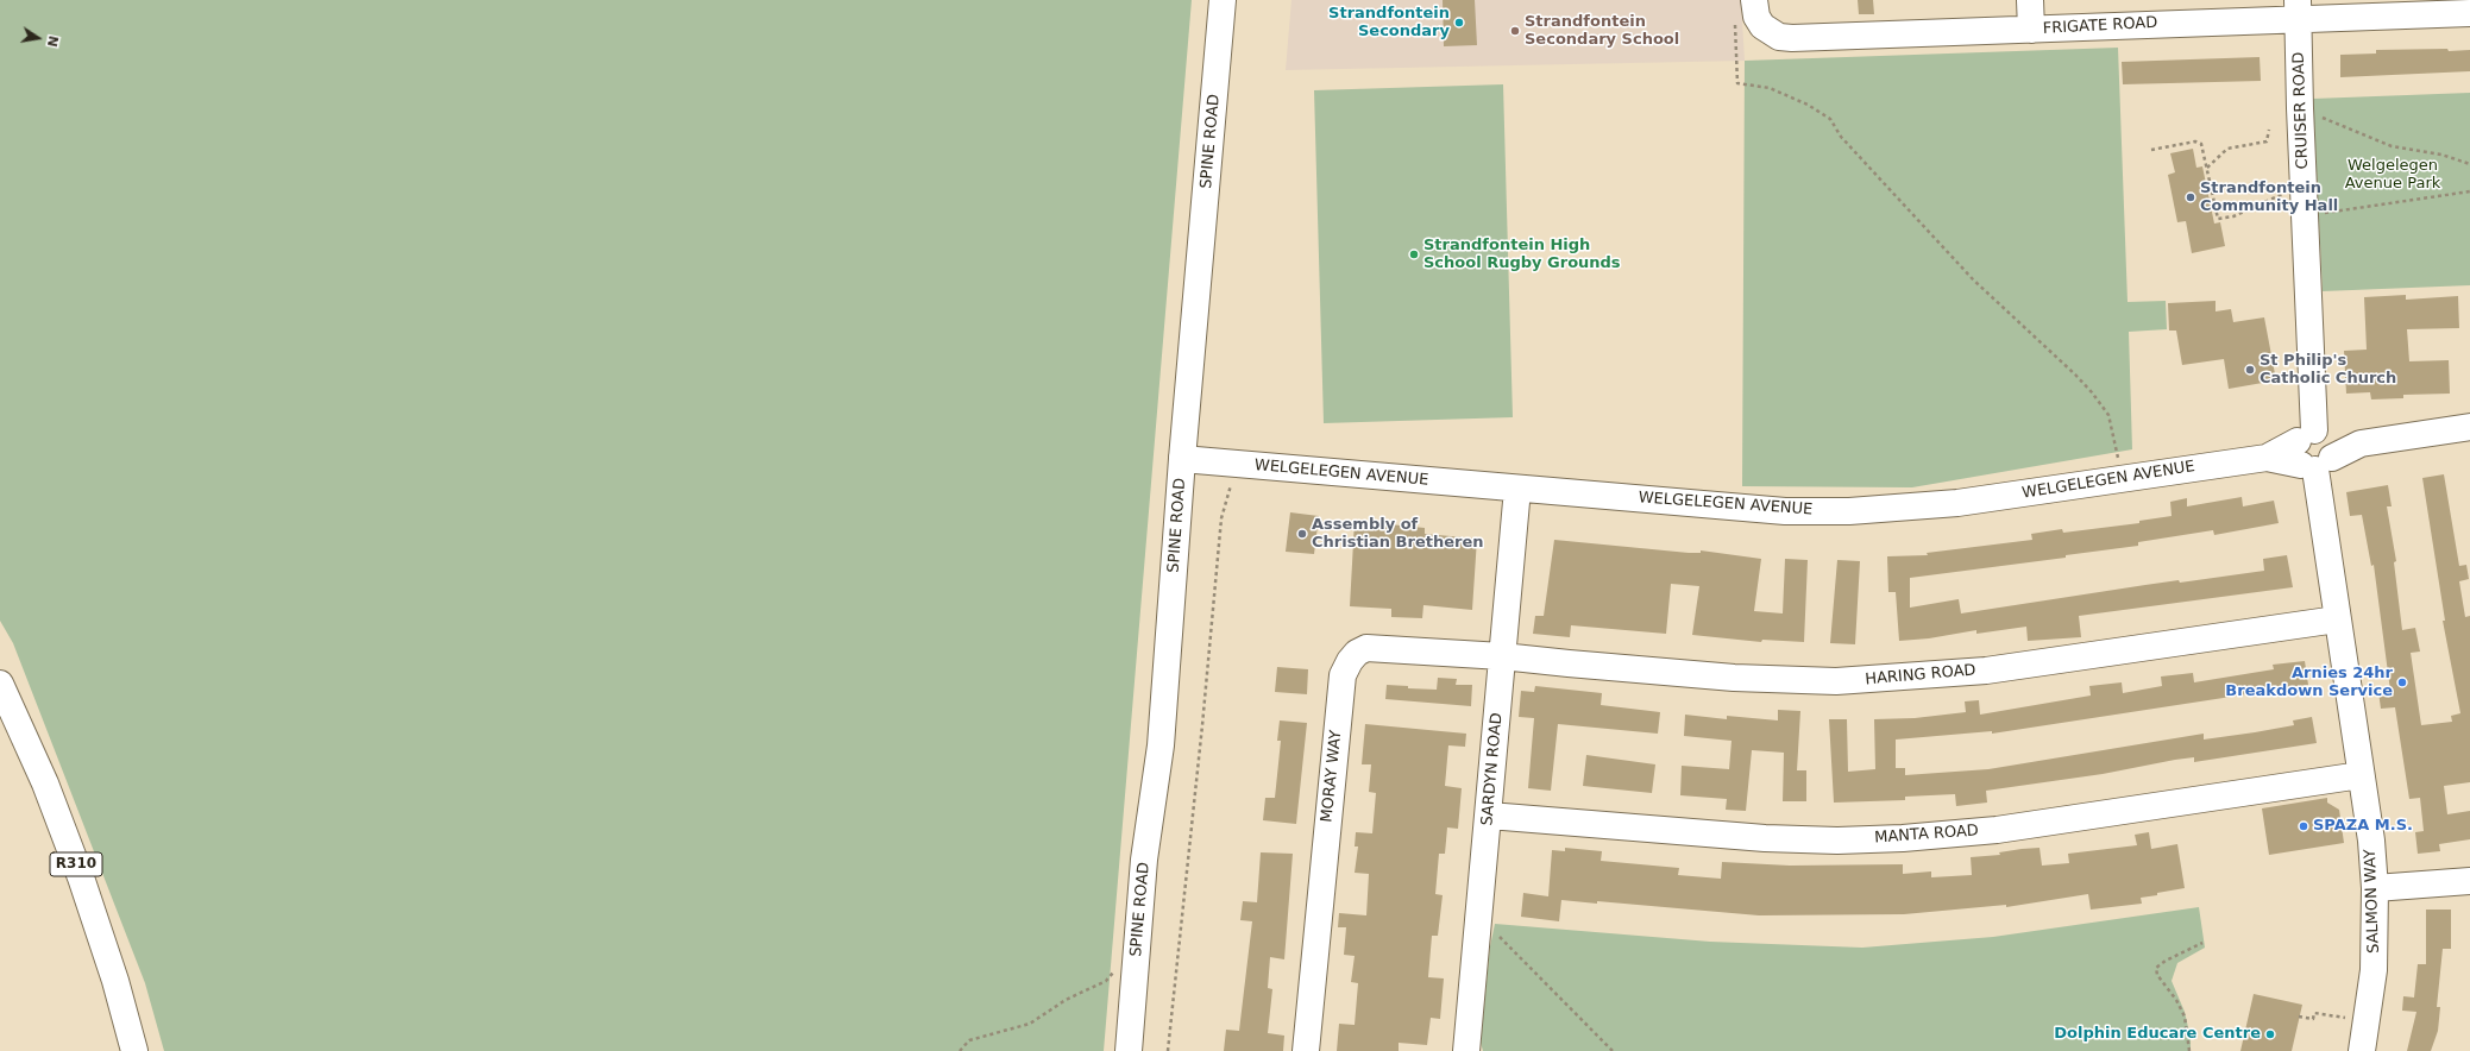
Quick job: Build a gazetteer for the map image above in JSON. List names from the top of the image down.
{
  "streets": {
    "street": [
      "FRIGATE ROAD",
      "CRUISER ROAD",
      "SPINE ROAD",
      "WELGELEGEN AVENUE",
      "HARING ROAD",
      "SARDYN ROAD",
      "MORAY WAY",
      "MANTA ROAD",
      "R310",
      "SALMON WAY"
    ]
  },
  "crossings": [
    ["FRIGATE ROAD", "CRUISER ROAD"],
    ["CRUISER ROAD", "WELGELEGEN AVENUE"],
    ["CRUISER ROAD", "SALMON WAY"],
    ["SPINE ROAD", "WELGELEGEN AVENUE"],
    ["WELGELEGEN AVENUE", "SARDYN ROAD"],
    ["WELGELEGEN AVENUE", "SALMON WAY"],
    ["HARING ROAD", "SARDYN ROAD"],
    ["HARING ROAD", "MORAY WAY"],
    ["HARING ROAD", "SALMON WAY"],
    ["SARDYN ROAD", "MORAY WAY"],
    ["SARDYN ROAD", "MANTA ROAD"],
    ["MANTA ROAD", "SALMON WAY"]
  ],
  "parks": ["Welgelegen Avenue Park"],
  "places": [
    "Strandfontein Secondary",
    "Strandfontein Secondary School",
    "Strandfontein Community Hall",
    "Strandfontein High School Rugby Grounds",
    "St Philip's Catholic Church",
    "Assembly of Christian Bretheren",
    "Arnies 24hr Breakdown Service",
    "SPAZA M.S.",
    "Dolphin Educare Centre"
  ],
  "north": "right"
}
